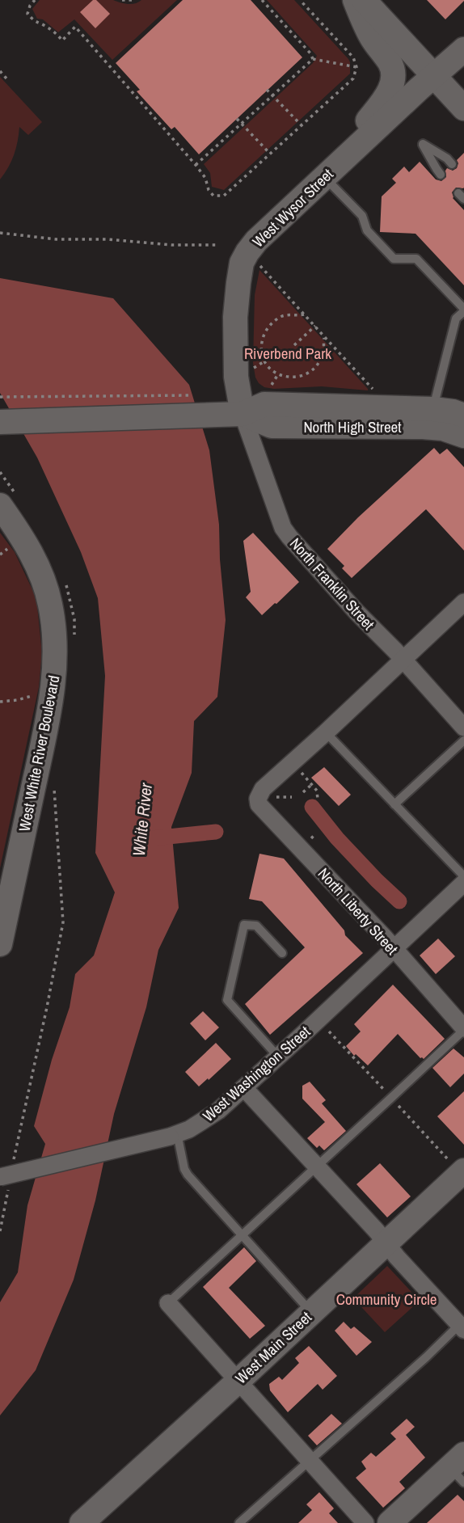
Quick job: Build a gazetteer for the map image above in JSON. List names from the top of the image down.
{
  "streets": {
    "main road": [
      "West Wysor Street",
      "North High Street",
      "West White River Boulevard",
      "West Main Street"
    ],
    "street": ["North Franklin Street", "North Liberty Street", "West Washington Street"]
  },
  "crossings": [
    ["West Wysor Street", "North High Street"],
    ["West Wysor Street", "North Franklin Street"],
    ["North High Street", "North Franklin Street"],
    ["North Liberty Street", "West Washington Street"]
  ],
  "water": ["White River"],
  "parks": ["Riverbend Park", "Community Circle"]
}
